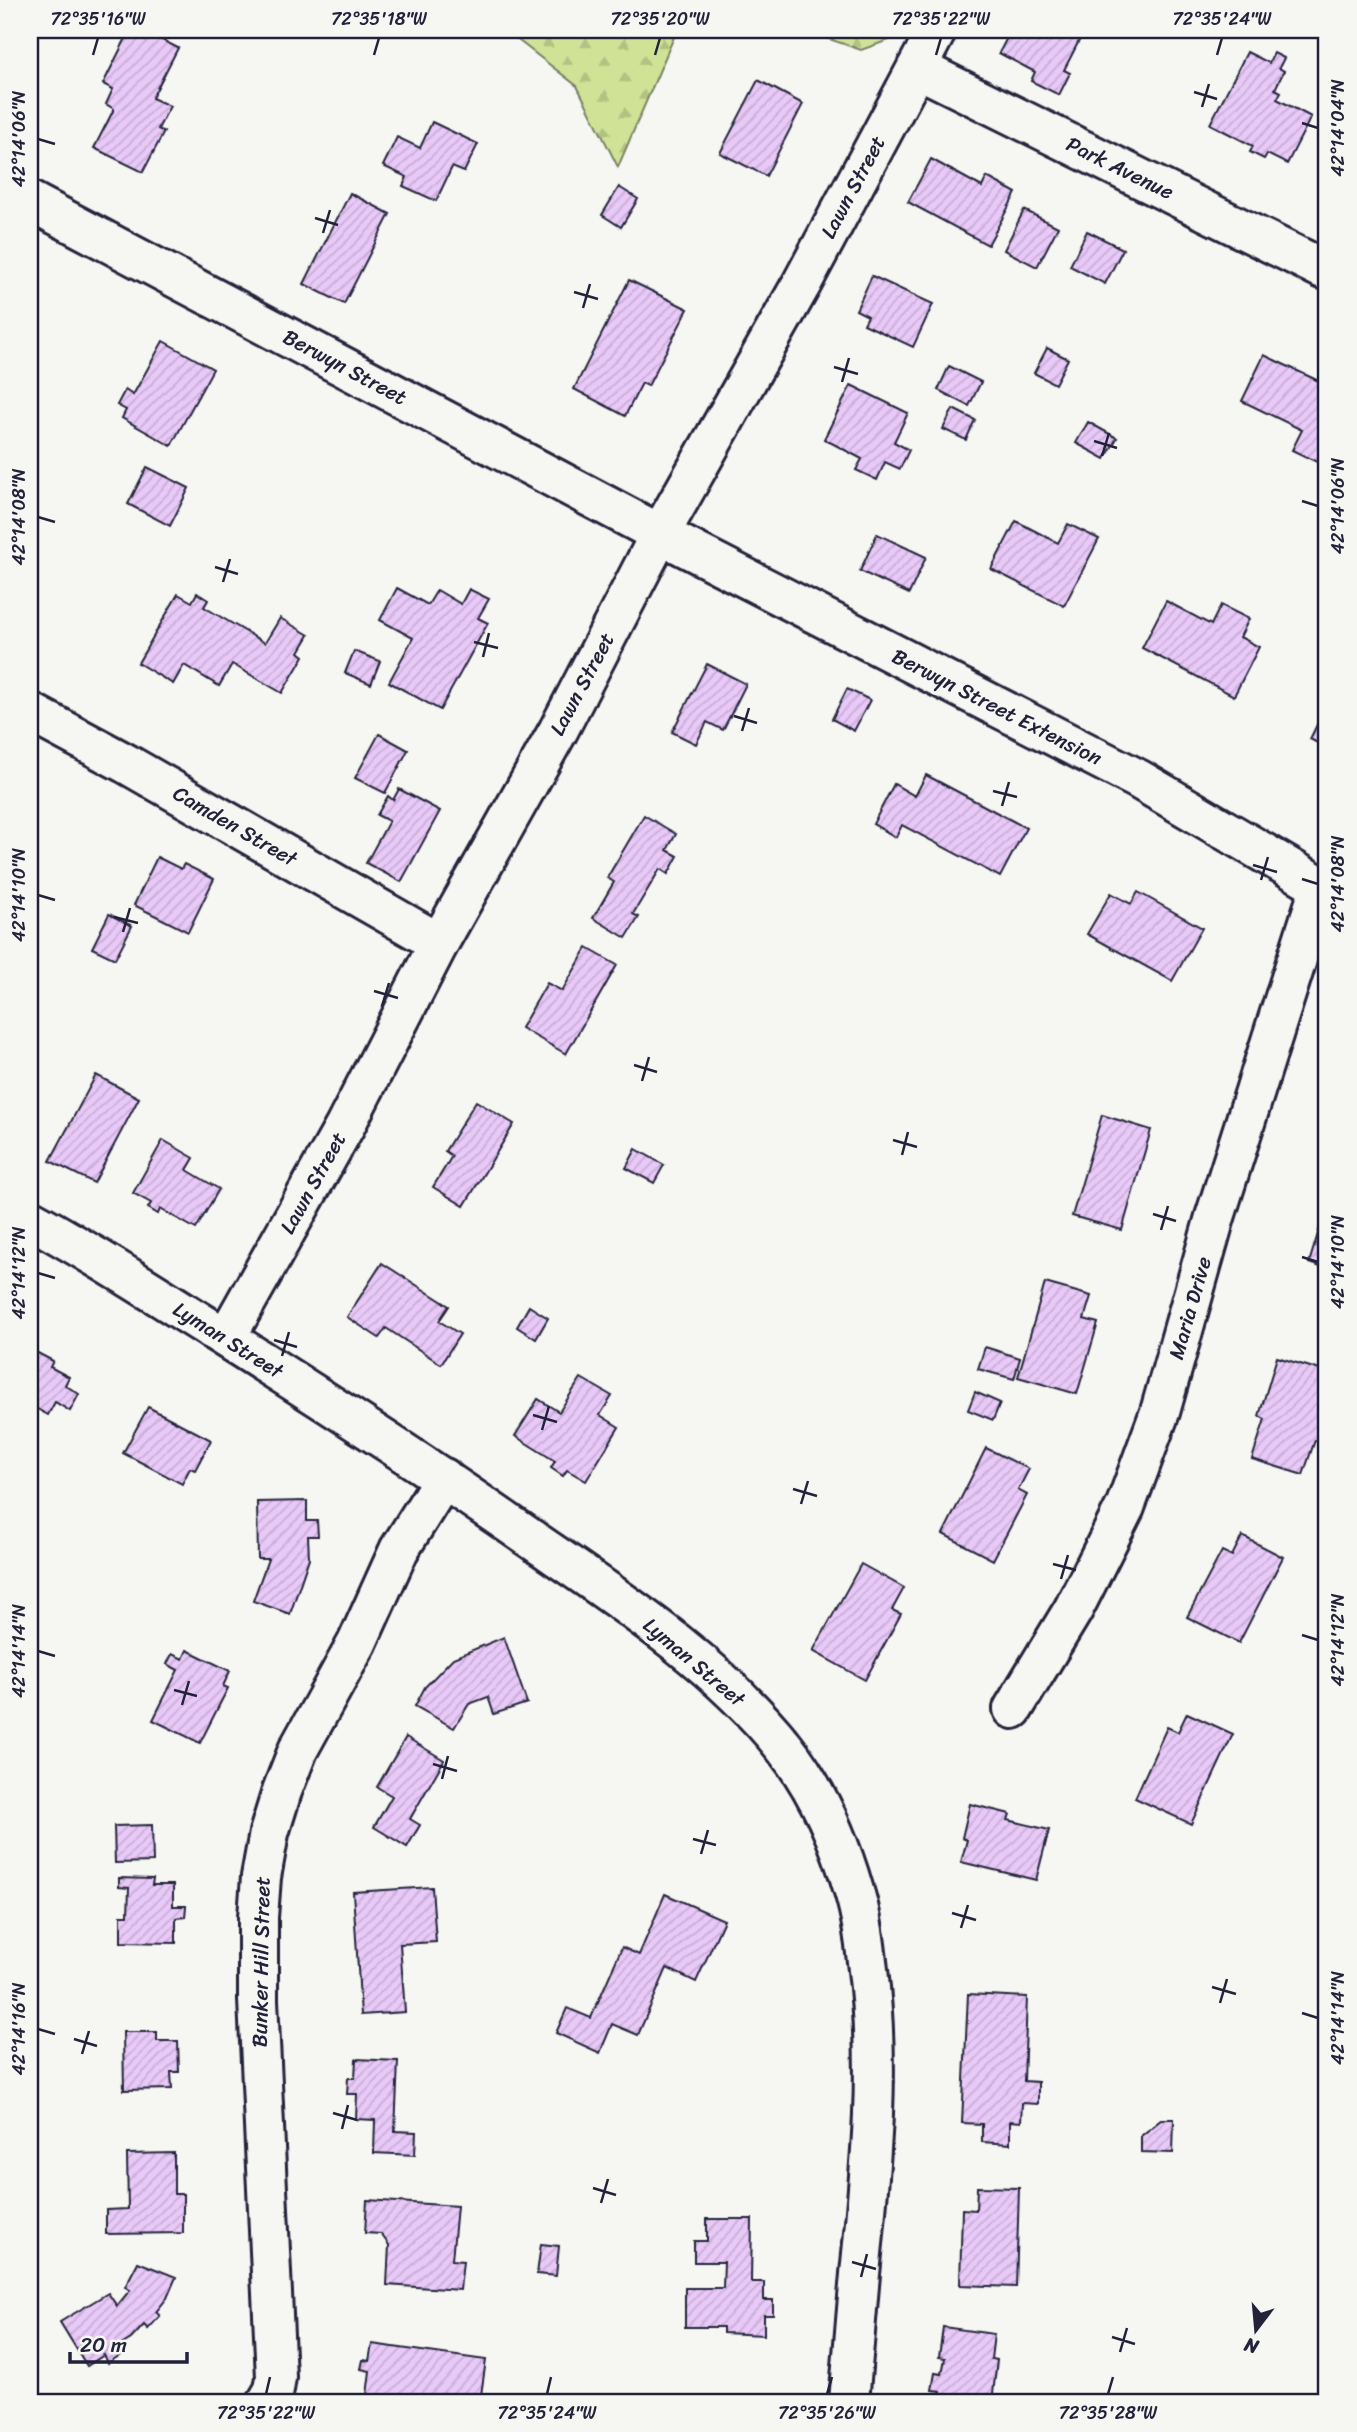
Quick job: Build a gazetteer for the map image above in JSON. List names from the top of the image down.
{
  "streets": {
    "street": [
      "Park Avenue",
      "Lawn Street",
      "Berwyn Street",
      "Berwyn Street Extension",
      "Camden Street",
      "Maria Drive",
      "Lyman Street",
      "Bunker Hill Street"
    ]
  },
  "crossings": [
    ["Park Avenue", "Lawn Street"],
    ["Lawn Street", "Berwyn Street"],
    ["Lawn Street", "Berwyn Street Extension"],
    ["Lawn Street", "Camden Street"],
    ["Lawn Street", "Lyman Street"],
    ["Berwyn Street", "Berwyn Street Extension"],
    ["Berwyn Street Extension", "Maria Drive"],
    ["Lyman Street", "Bunker Hill Street"]
  ],
  "scale_bar": "20 m",
  "north": "bottom",
  "coordinates": [
    "72°35'16\"W",
    "72°35'18\"W",
    "72°35'20\"W",
    "72°35'22\"W",
    "72°35'24\"W",
    "42°14'04\"N",
    "42°14'06\"N",
    "42°14'08\"N",
    "42°14'10\"N",
    "42°14'12\"N",
    "42°14'14\"N",
    "42°14'16\"N",
    "72°35'26\"W",
    "72°35'28\"W"
  ]
}
